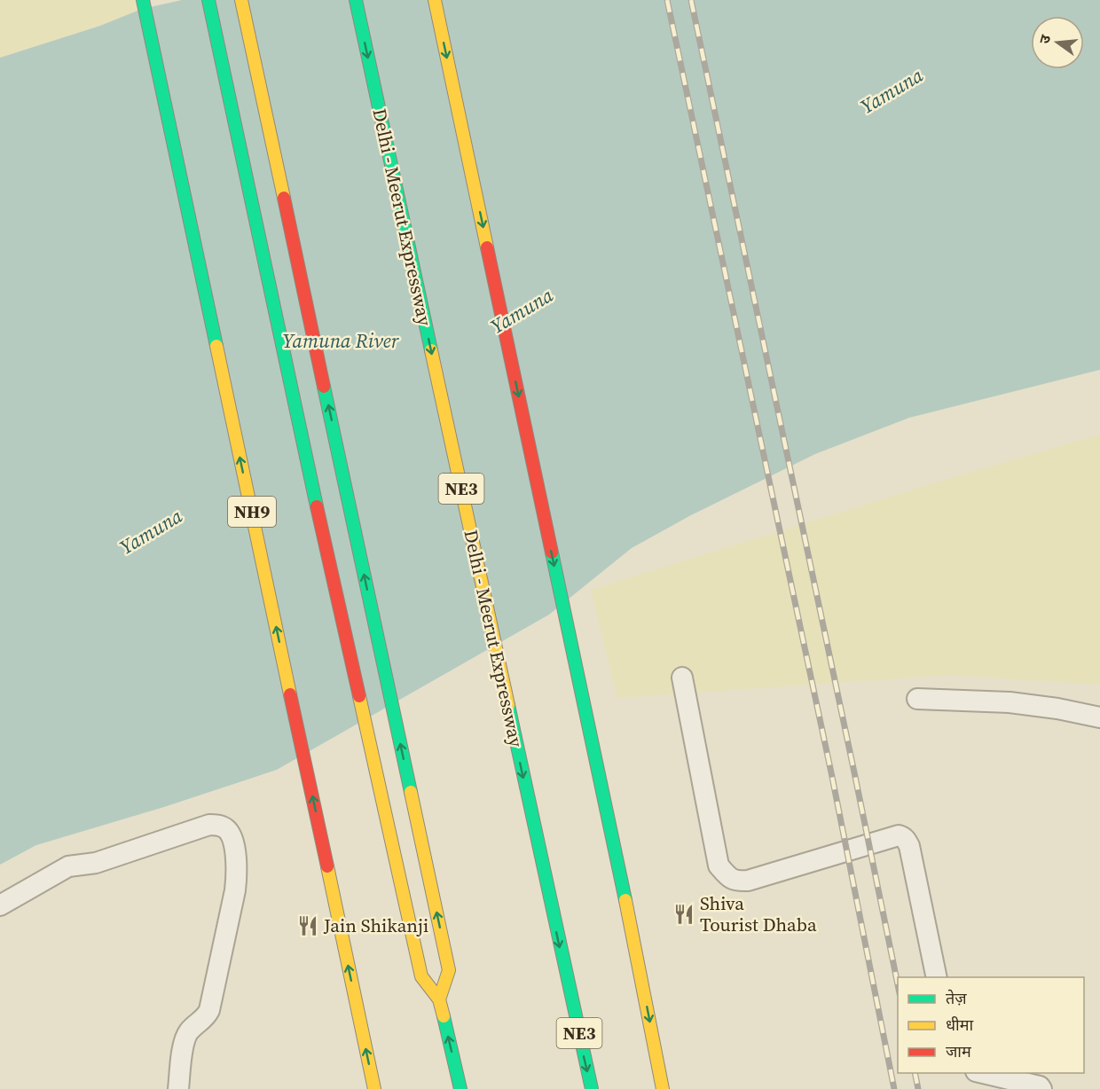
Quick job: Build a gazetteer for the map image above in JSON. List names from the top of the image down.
{
  "streets": {
    "highway": ["Delhi - Meerut Expressway", "NE3", "NH9"]
  },
  "water": ["Yamuna", "Yamuna River"],
  "places": {
    "restaurant": ["Shiva Tourist Dhaba", "Jain Shikanji"]
  },
  "legend": ["तेज़", "धीमा", "जाम"],
  "north": "left"
}
